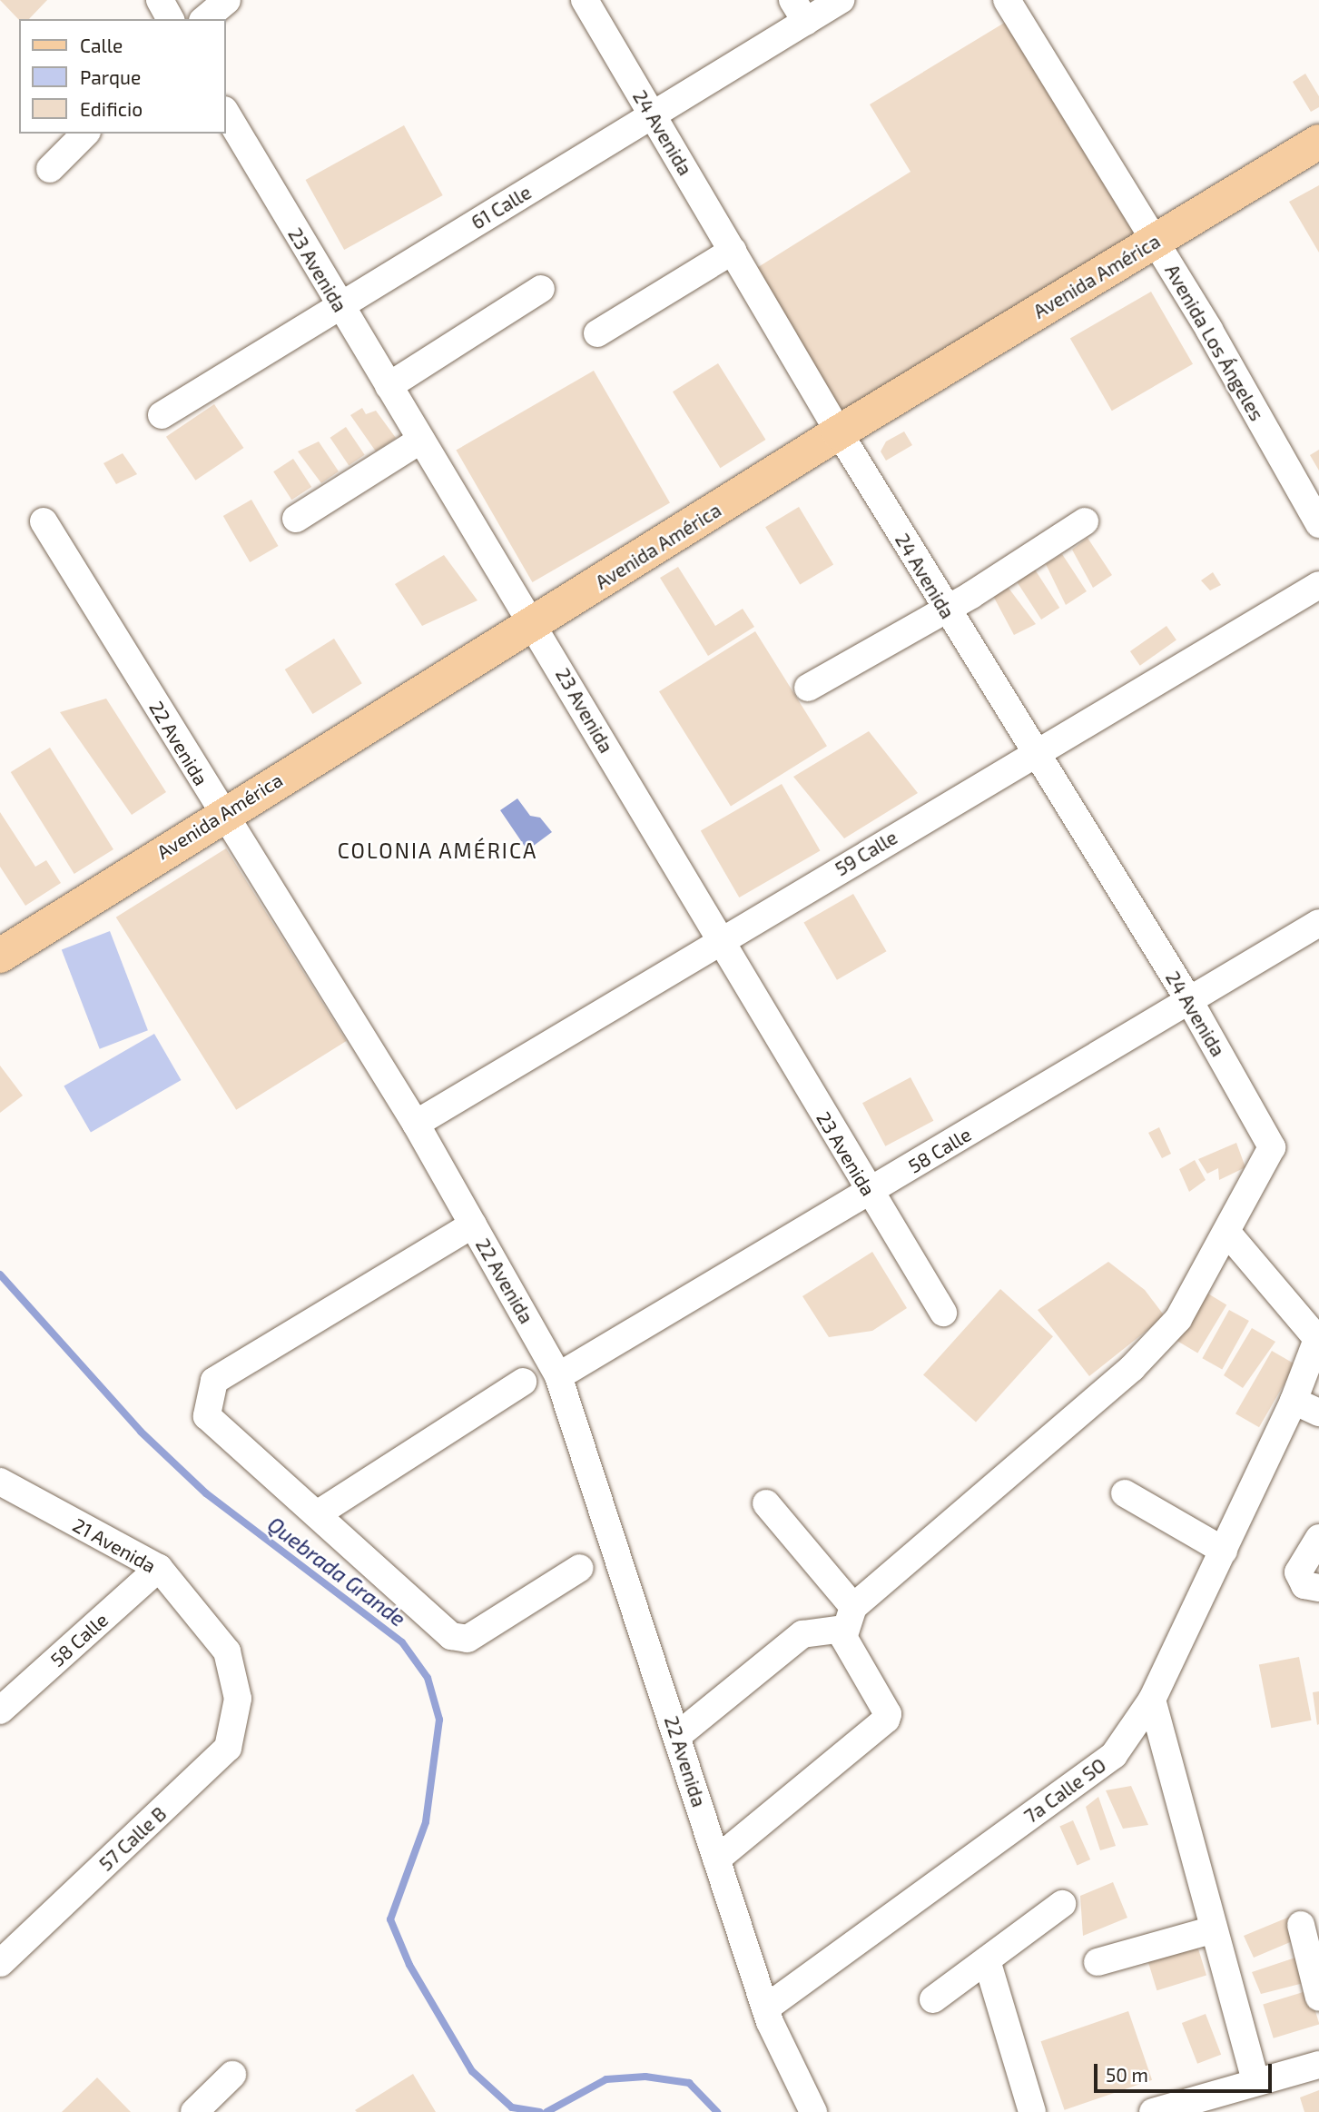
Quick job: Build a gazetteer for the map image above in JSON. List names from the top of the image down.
{
  "streets": {
    "main road": ["Avenida América"],
    "street": [
      "24 Avenida",
      "61 Calle",
      "23 Avenida",
      "Avenida Los Ángeles",
      "22 Avenida",
      "59 Calle",
      "58 Calle",
      "21 Avenida",
      "7a Calle SO",
      "57 Calle B"
    ]
  },
  "crossings": [
    ["24 Avenida", "61 Calle"],
    ["24 Avenida", "Avenida América"],
    ["24 Avenida", "59 Calle"],
    ["24 Avenida", "58 Calle"],
    ["61 Calle", "23 Avenida"],
    ["23 Avenida", "Avenida América"],
    ["23 Avenida", "59 Calle"],
    ["23 Avenida", "58 Calle"],
    ["Avenida América", "Avenida Los Ángeles"],
    ["Avenida América", "22 Avenida"],
    ["22 Avenida", "59 Calle"],
    ["22 Avenida", "58 Calle"],
    ["22 Avenida", "7a Calle SO"],
    ["58 Calle", "21 Avenida"],
    ["21 Avenida", "57 Calle B"]
  ],
  "districts": ["COLONIA AMÉRICA"],
  "water": ["Quebrada Grande"],
  "legend": ["Calle", "Parque", "Edificio"],
  "scale_bar": "50 m"
}
